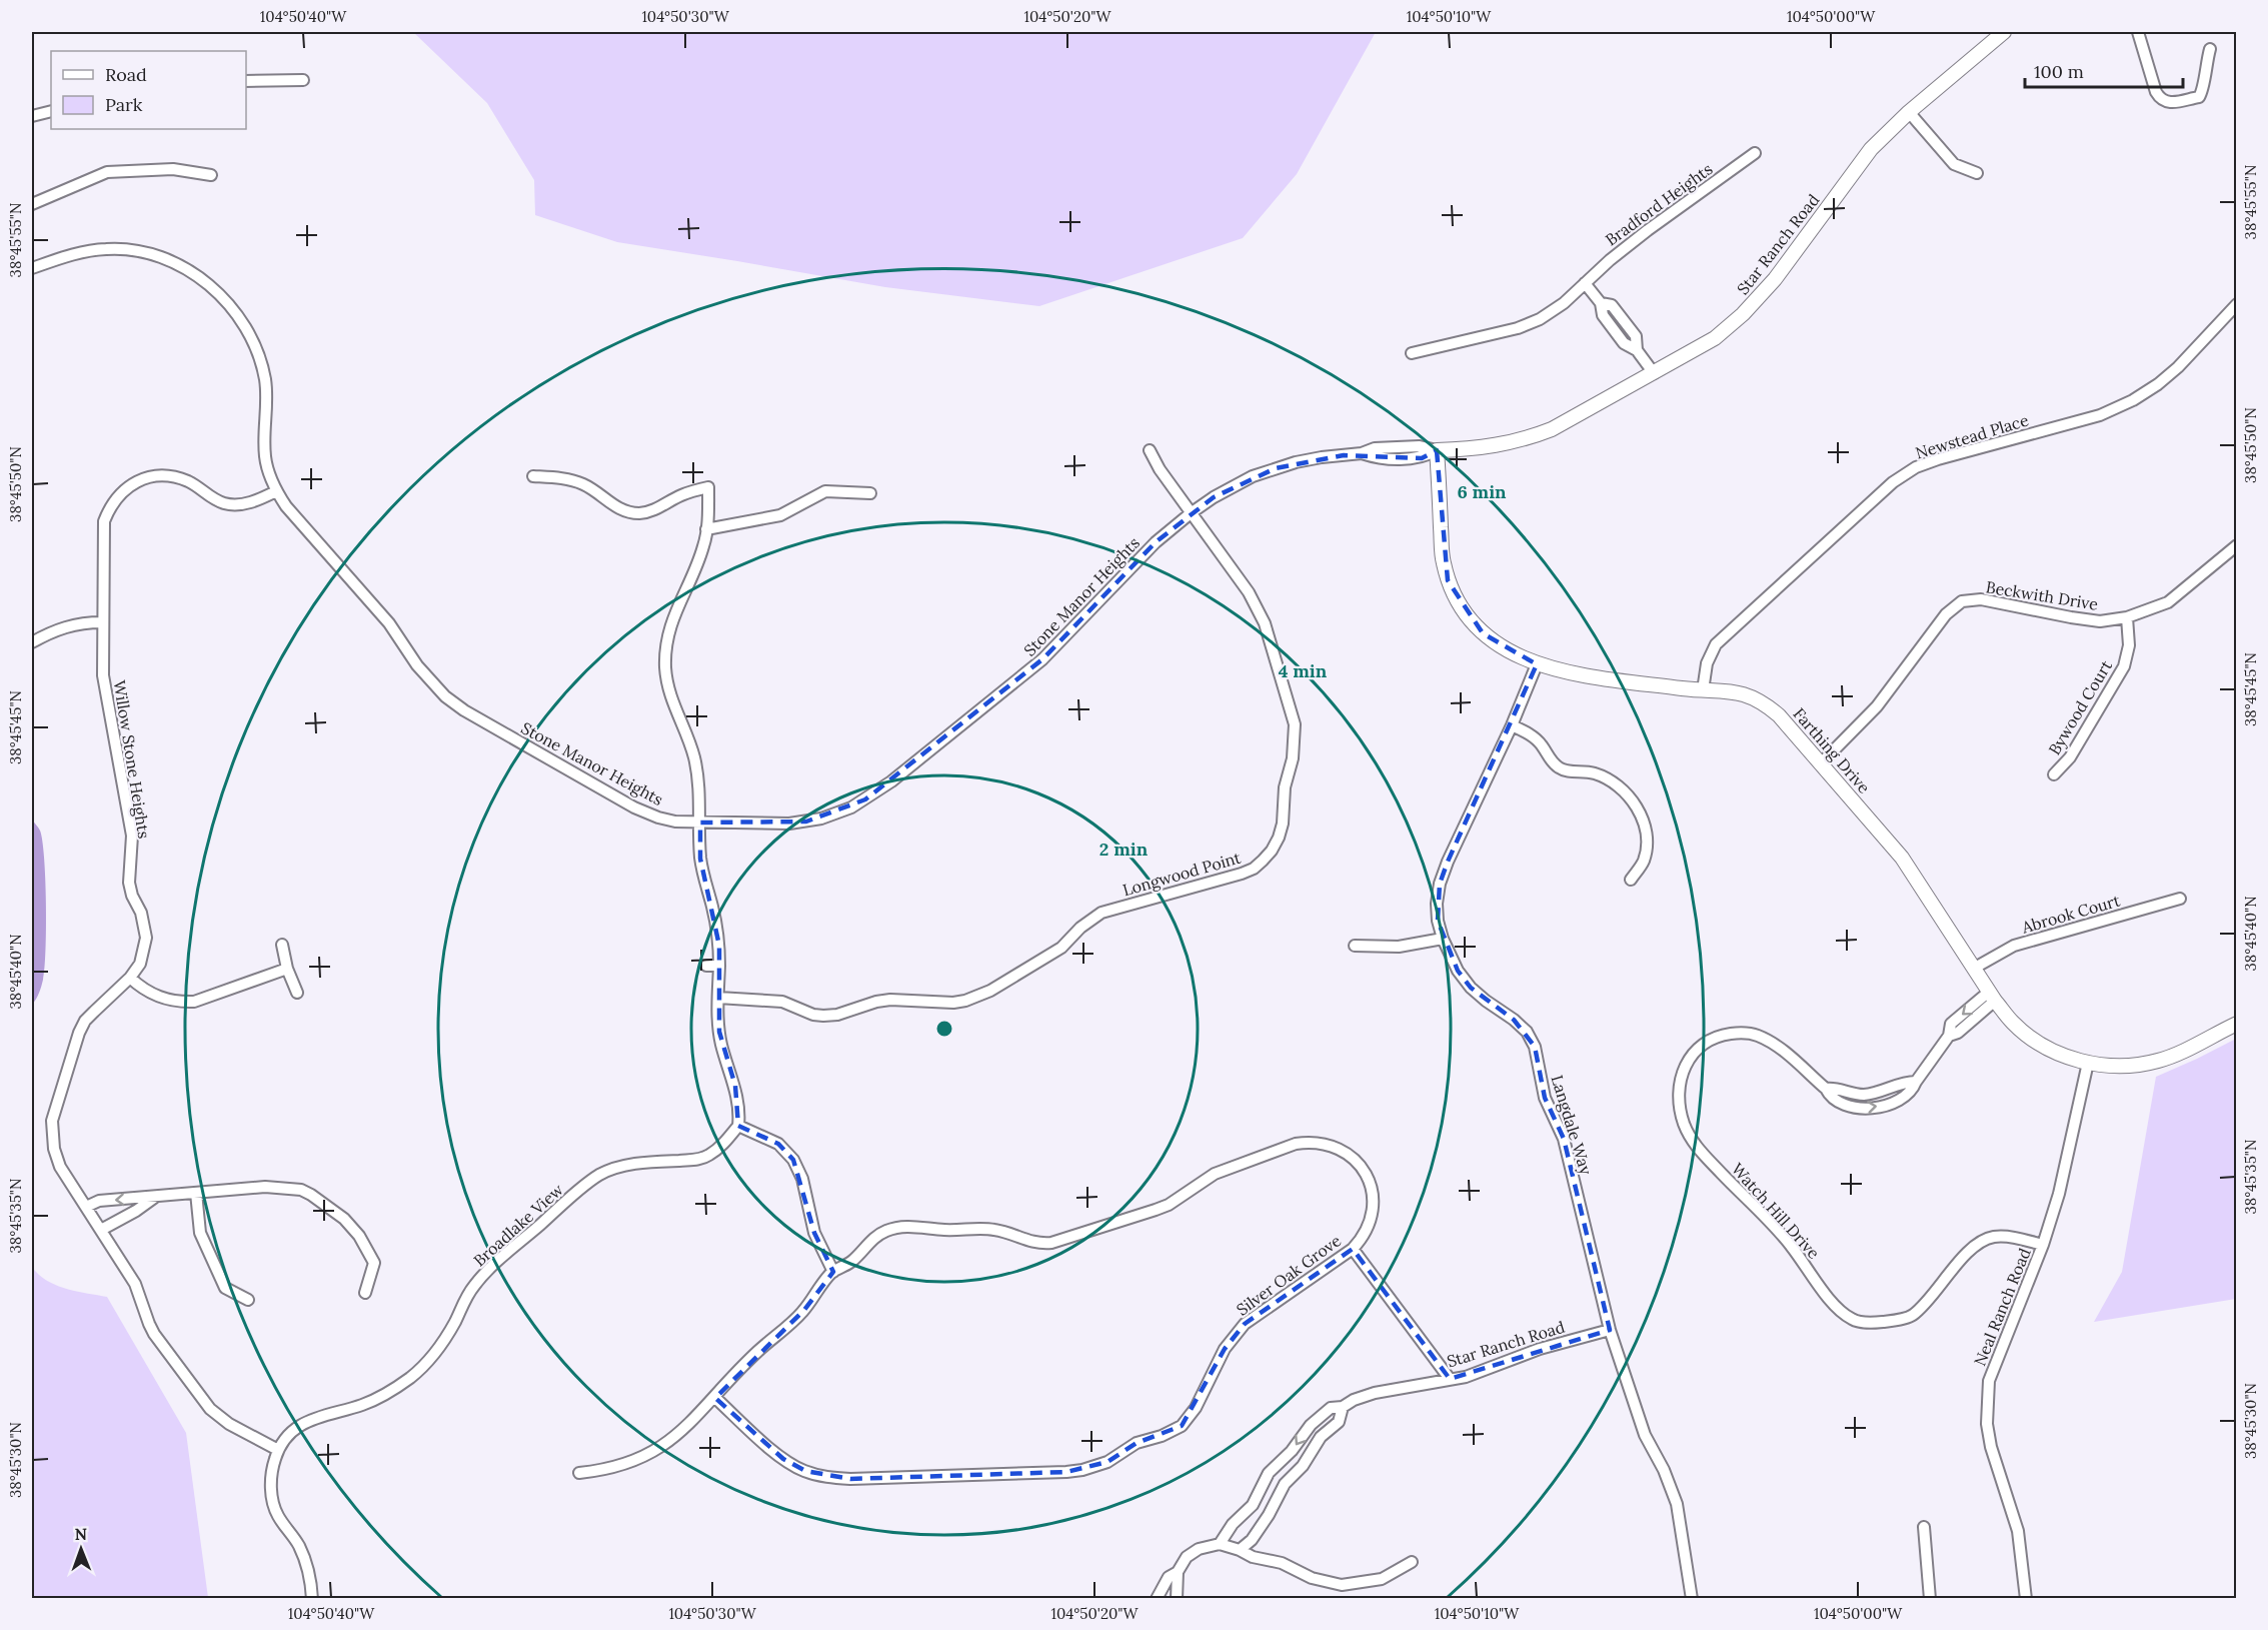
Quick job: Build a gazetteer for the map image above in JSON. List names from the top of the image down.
{
  "streets": {
    "street": [
      "Bradford Heights",
      "Star Ranch Road",
      "Newstead Place",
      "Beckwith Drive",
      "Stone Manor Heights",
      "Bywood Court",
      "Farthing Drive",
      "Willow Stone Heights",
      "Longwood Point",
      "Abrook Court",
      "Langdale Way",
      "Watch Hill Drive",
      "Broadlake View",
      "Silver Oak Grove",
      "Neal Ranch Road"
    ]
  },
  "crossings": [
    ["Star Ranch Road", "Stone Manor Heights"],
    ["Star Ranch Road", "Farthing Drive"],
    ["Star Ranch Road", "Langdale Way"],
    ["Newstead Place", "Farthing Drive"],
    ["Beckwith Drive", "Bywood Court"],
    ["Beckwith Drive", "Farthing Drive"],
    ["Stone Manor Heights", "Farthing Drive"],
    ["Stone Manor Heights", "Willow Stone Heights"],
    ["Stone Manor Heights", "Longwood Point"],
    ["Farthing Drive", "Abrook Court"],
    ["Farthing Drive", "Langdale Way"],
    ["Farthing Drive", "Watch Hill Drive"],
    ["Farthing Drive", "Neal Ranch Road"],
    ["Willow Stone Heights", "Broadlake View"],
    ["Watch Hill Drive", "Neal Ranch Road"]
  ],
  "legend": ["Road", "Park"],
  "scale_bar": "100 m",
  "north": "top",
  "coordinates": [
    "104°50'40\"W",
    "104°50'30\"W",
    "104°50'20\"W",
    "104°50'10\"W",
    "104°50'00\"W",
    "38°45'55\"N",
    "38°45'50\"N",
    "38°45'45\"N",
    "38°45'40\"N",
    "38°45'35\"N",
    "38°45'30\"N"
  ],
  "rings": ["6 min", "4 min", "2 min"]
}
